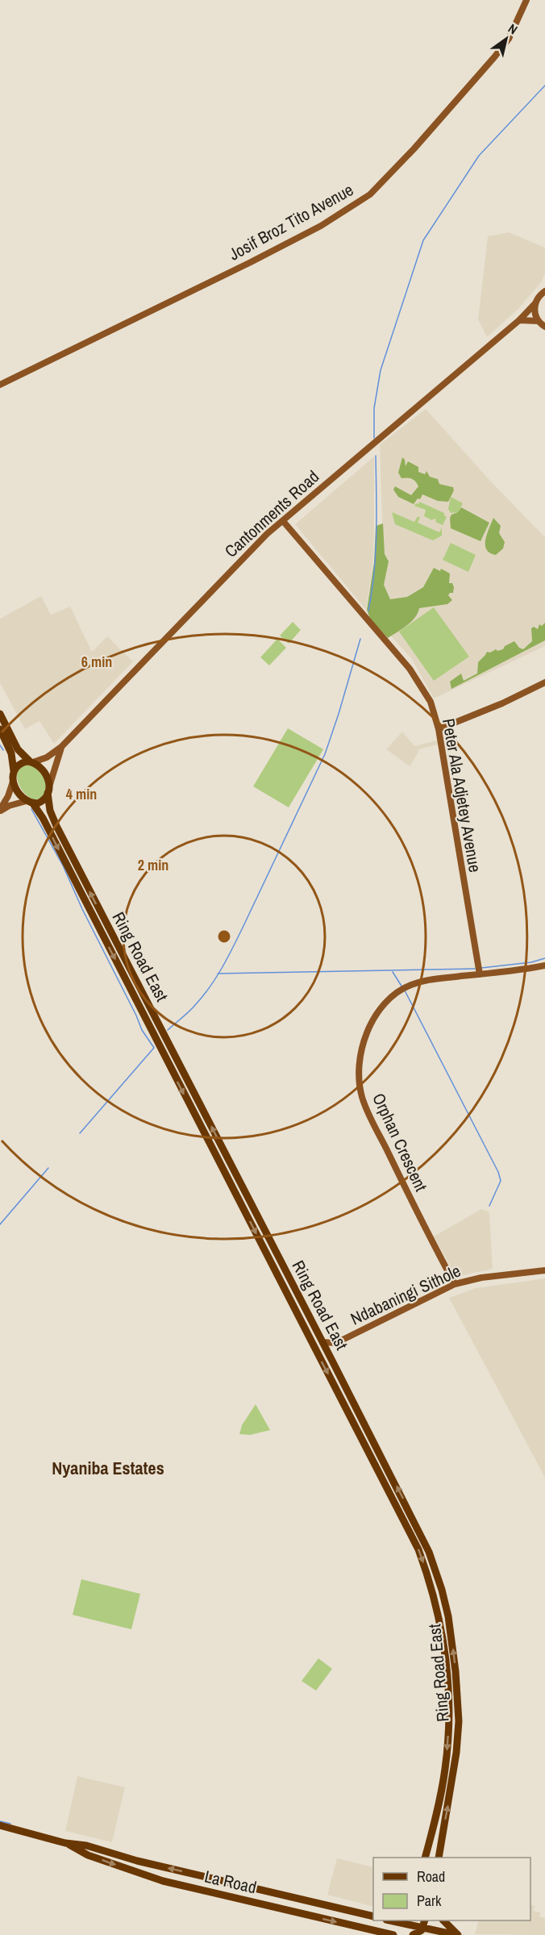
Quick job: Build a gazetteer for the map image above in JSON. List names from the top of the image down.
{
  "streets": {
    "main road": ["Ring Road East", "La Road"],
    "street": [
      "Josif Broz Tito Avenue",
      "Cantonments Road",
      "Peter Ala Adjetey Avenue",
      "Orphan Crescent",
      "Ndabaningi Sithole"
    ]
  },
  "crossings": [
    ["Cantonments Road", "Peter Ala Adjetey Avenue"],
    ["Cantonments Road", "Ring Road East"],
    ["Peter Ala Adjetey Avenue", "Orphan Crescent"],
    ["Ring Road East", "Ndabaningi Sithole"],
    ["Orphan Crescent", "Ndabaningi Sithole"]
  ],
  "districts": ["Nyaniba Estates"],
  "legend": ["Road", "Park"],
  "north": "top right",
  "rings": ["6 min", "4 min", "2 min"]
}
